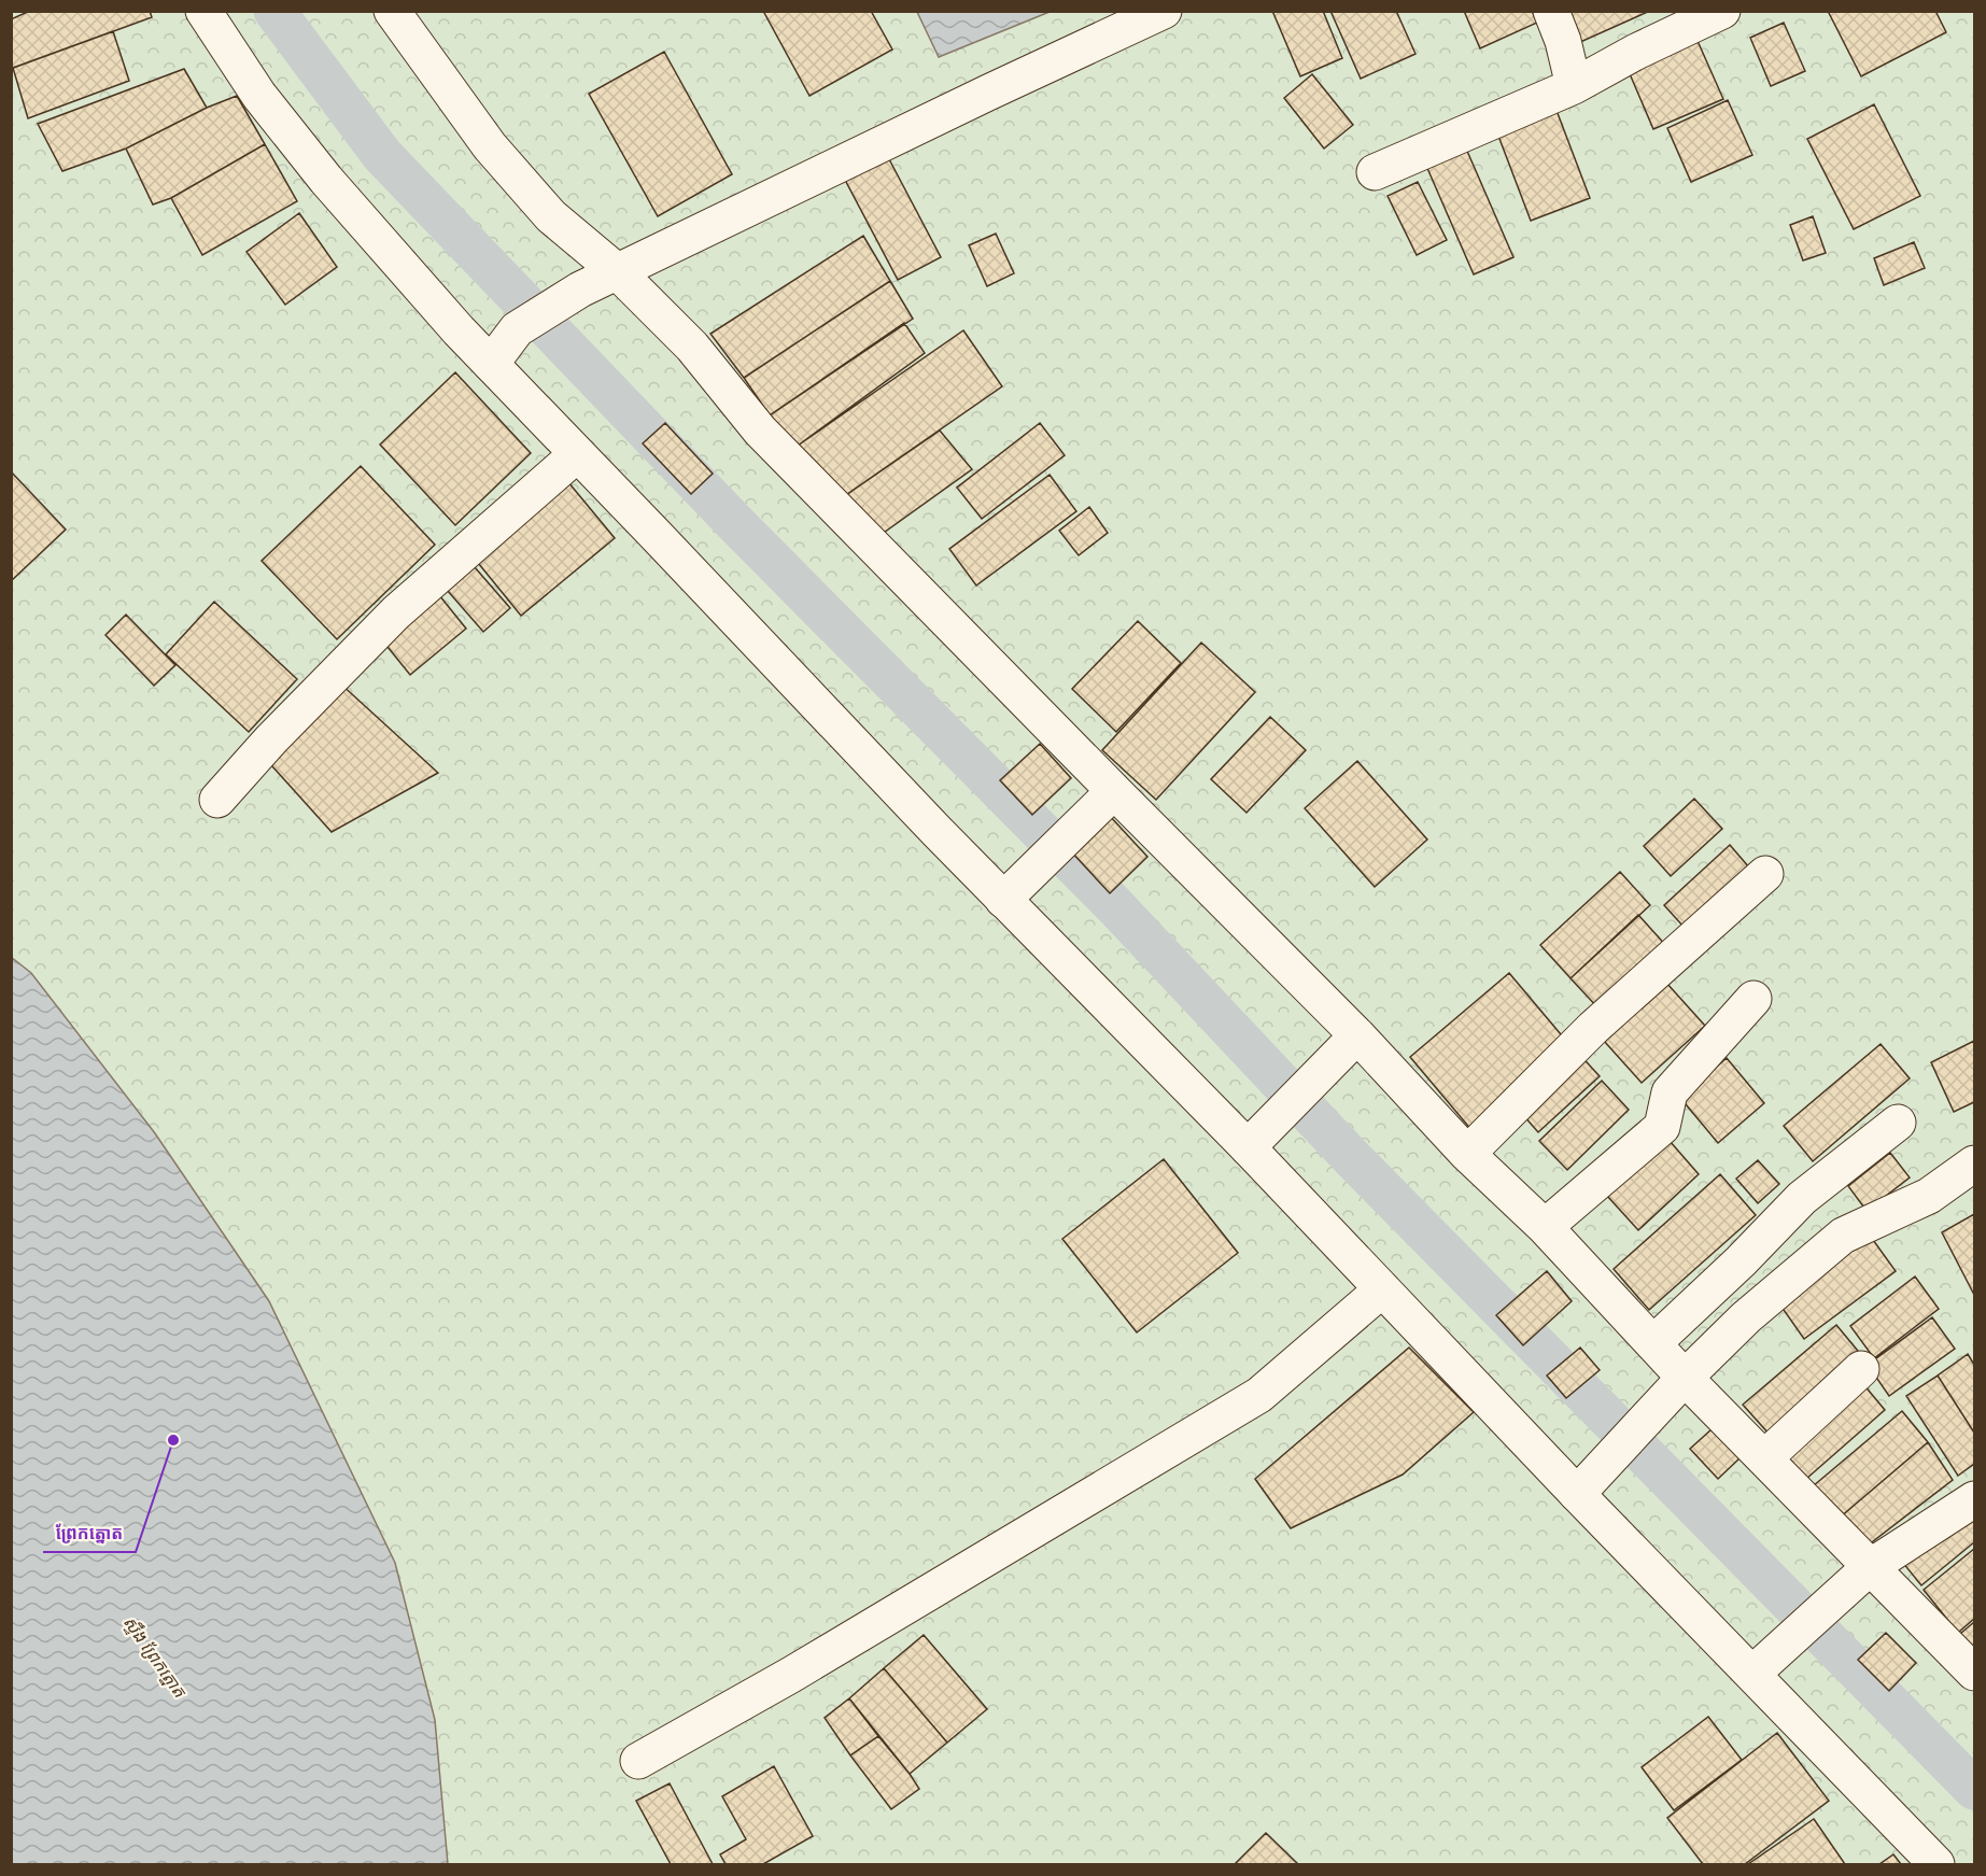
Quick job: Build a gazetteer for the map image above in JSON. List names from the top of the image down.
{
  "water": ["ស្ទឹង ព្រែកត្នោត"],
  "places": ["ព្រែកត្នោត"]
}
